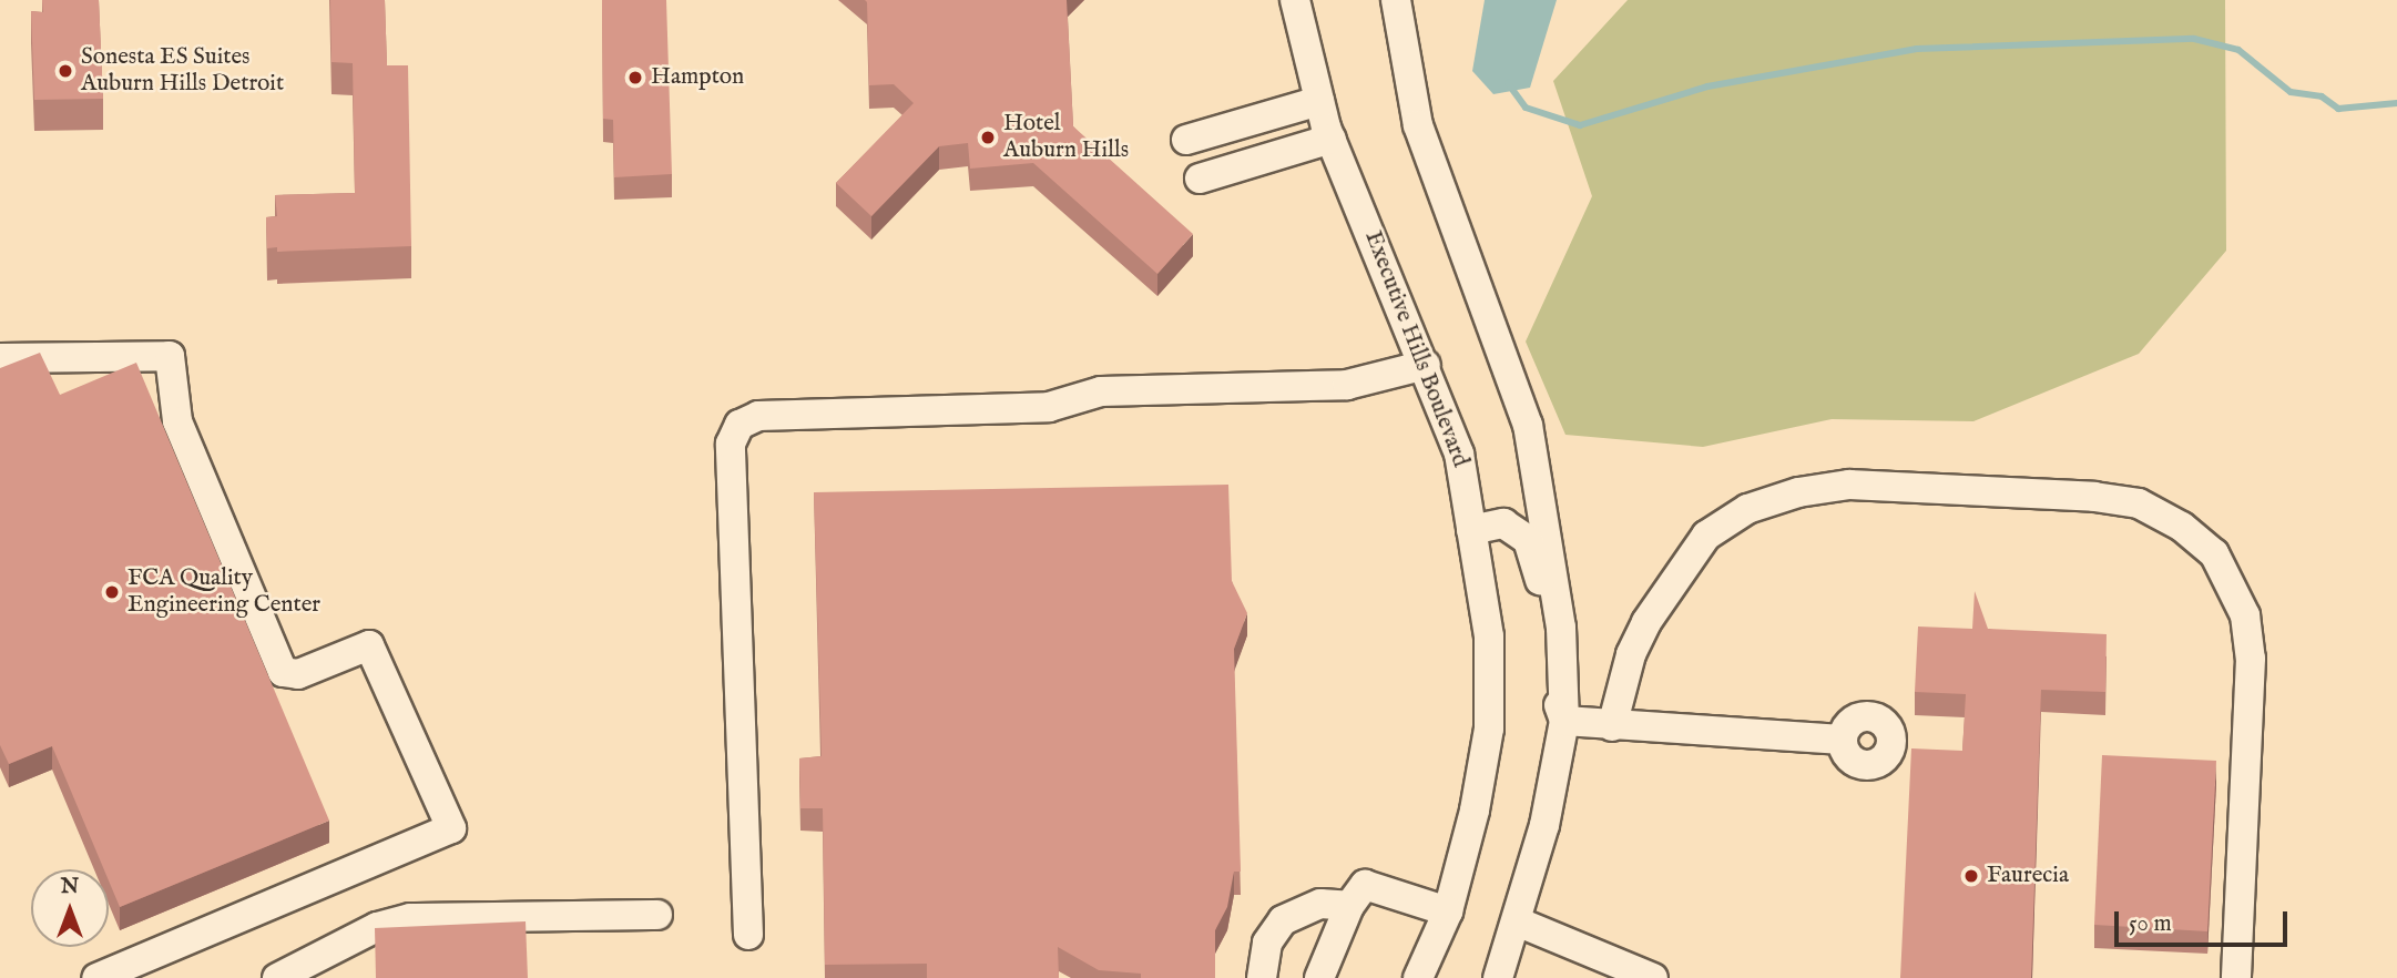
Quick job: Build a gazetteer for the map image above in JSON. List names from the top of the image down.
{
  "streets": {
    "street": ["Executive Hills Boulevard"]
  },
  "places": [
    "Sonesta ES Suites Auburn Hills Detroit",
    "Hampton",
    "Hotel Auburn Hills",
    "FCA Quality Engineering Center",
    "Faurecia"
  ],
  "scale_bar": "50 m",
  "north": "top"
}
